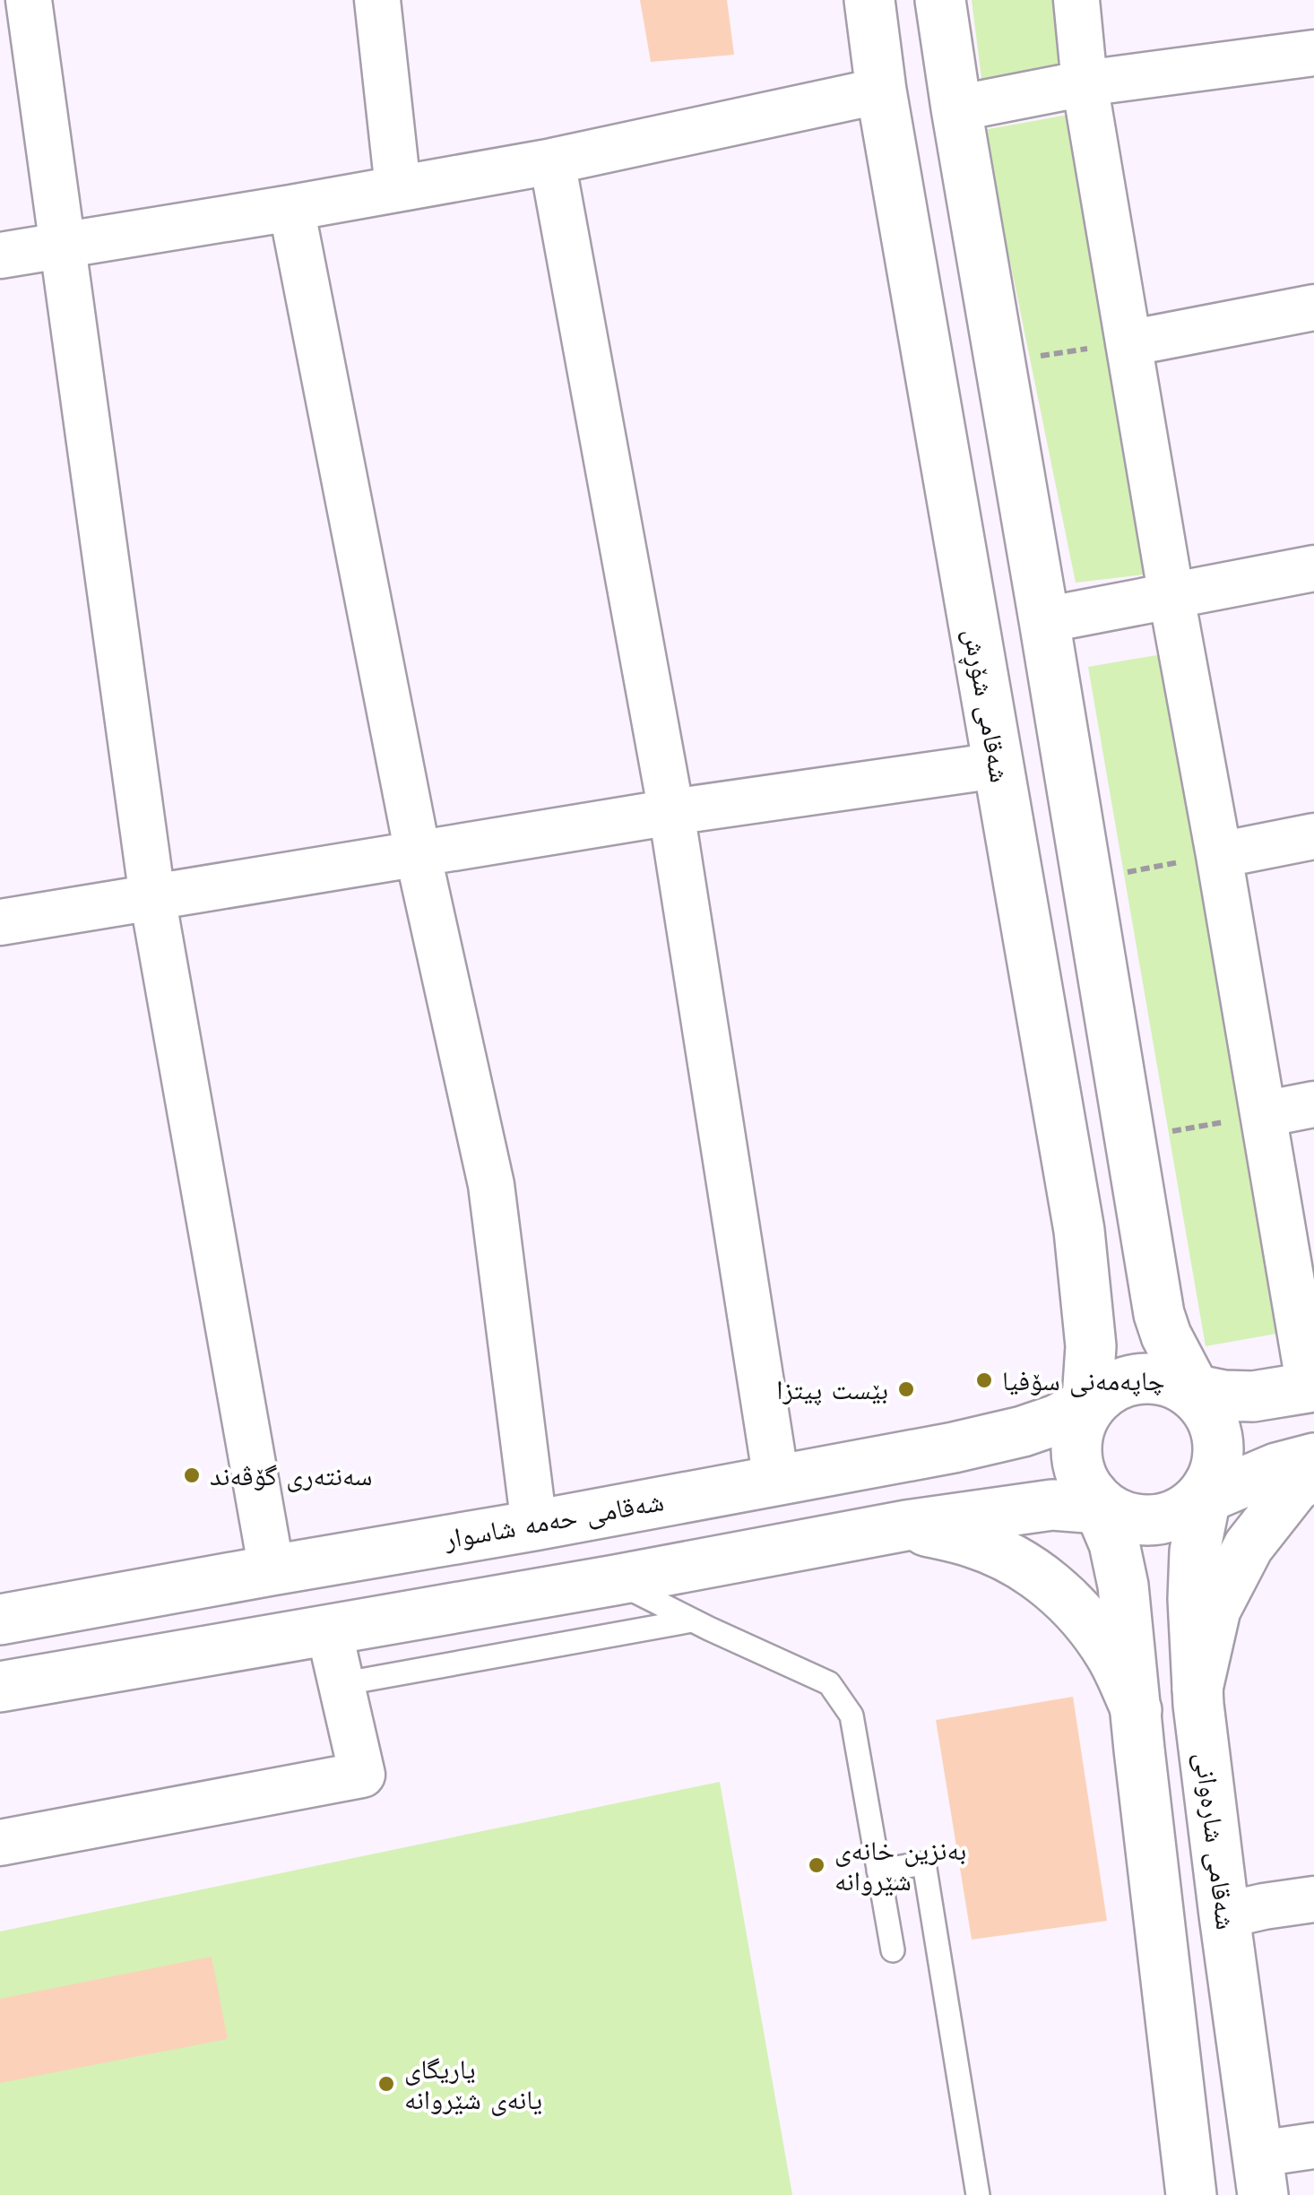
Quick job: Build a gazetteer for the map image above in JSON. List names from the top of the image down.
{
  "streets": {
    "main road": ["شەقامی شۆڕش", "شەقامی حەمە شاسوار", "شەقامی شارەوانی"]
  },
  "crossings": [
    ["شەقامی شۆڕش", "شەقامی حەمە شاسوار"],
    ["شەقامی شۆڕش", "شەقامی شارەوانی"],
    ["شەقامی حەمە شاسوار", "شەقامی شارەوانی"]
  ],
  "places": [
    "چاپەمەنی سۆفیا",
    "بێست پیتزا",
    "سەنتەری گۆڤەند",
    "بەنزین خانەی شێروانە",
    "یاریگای یانەی شێروانە"
  ]
}
